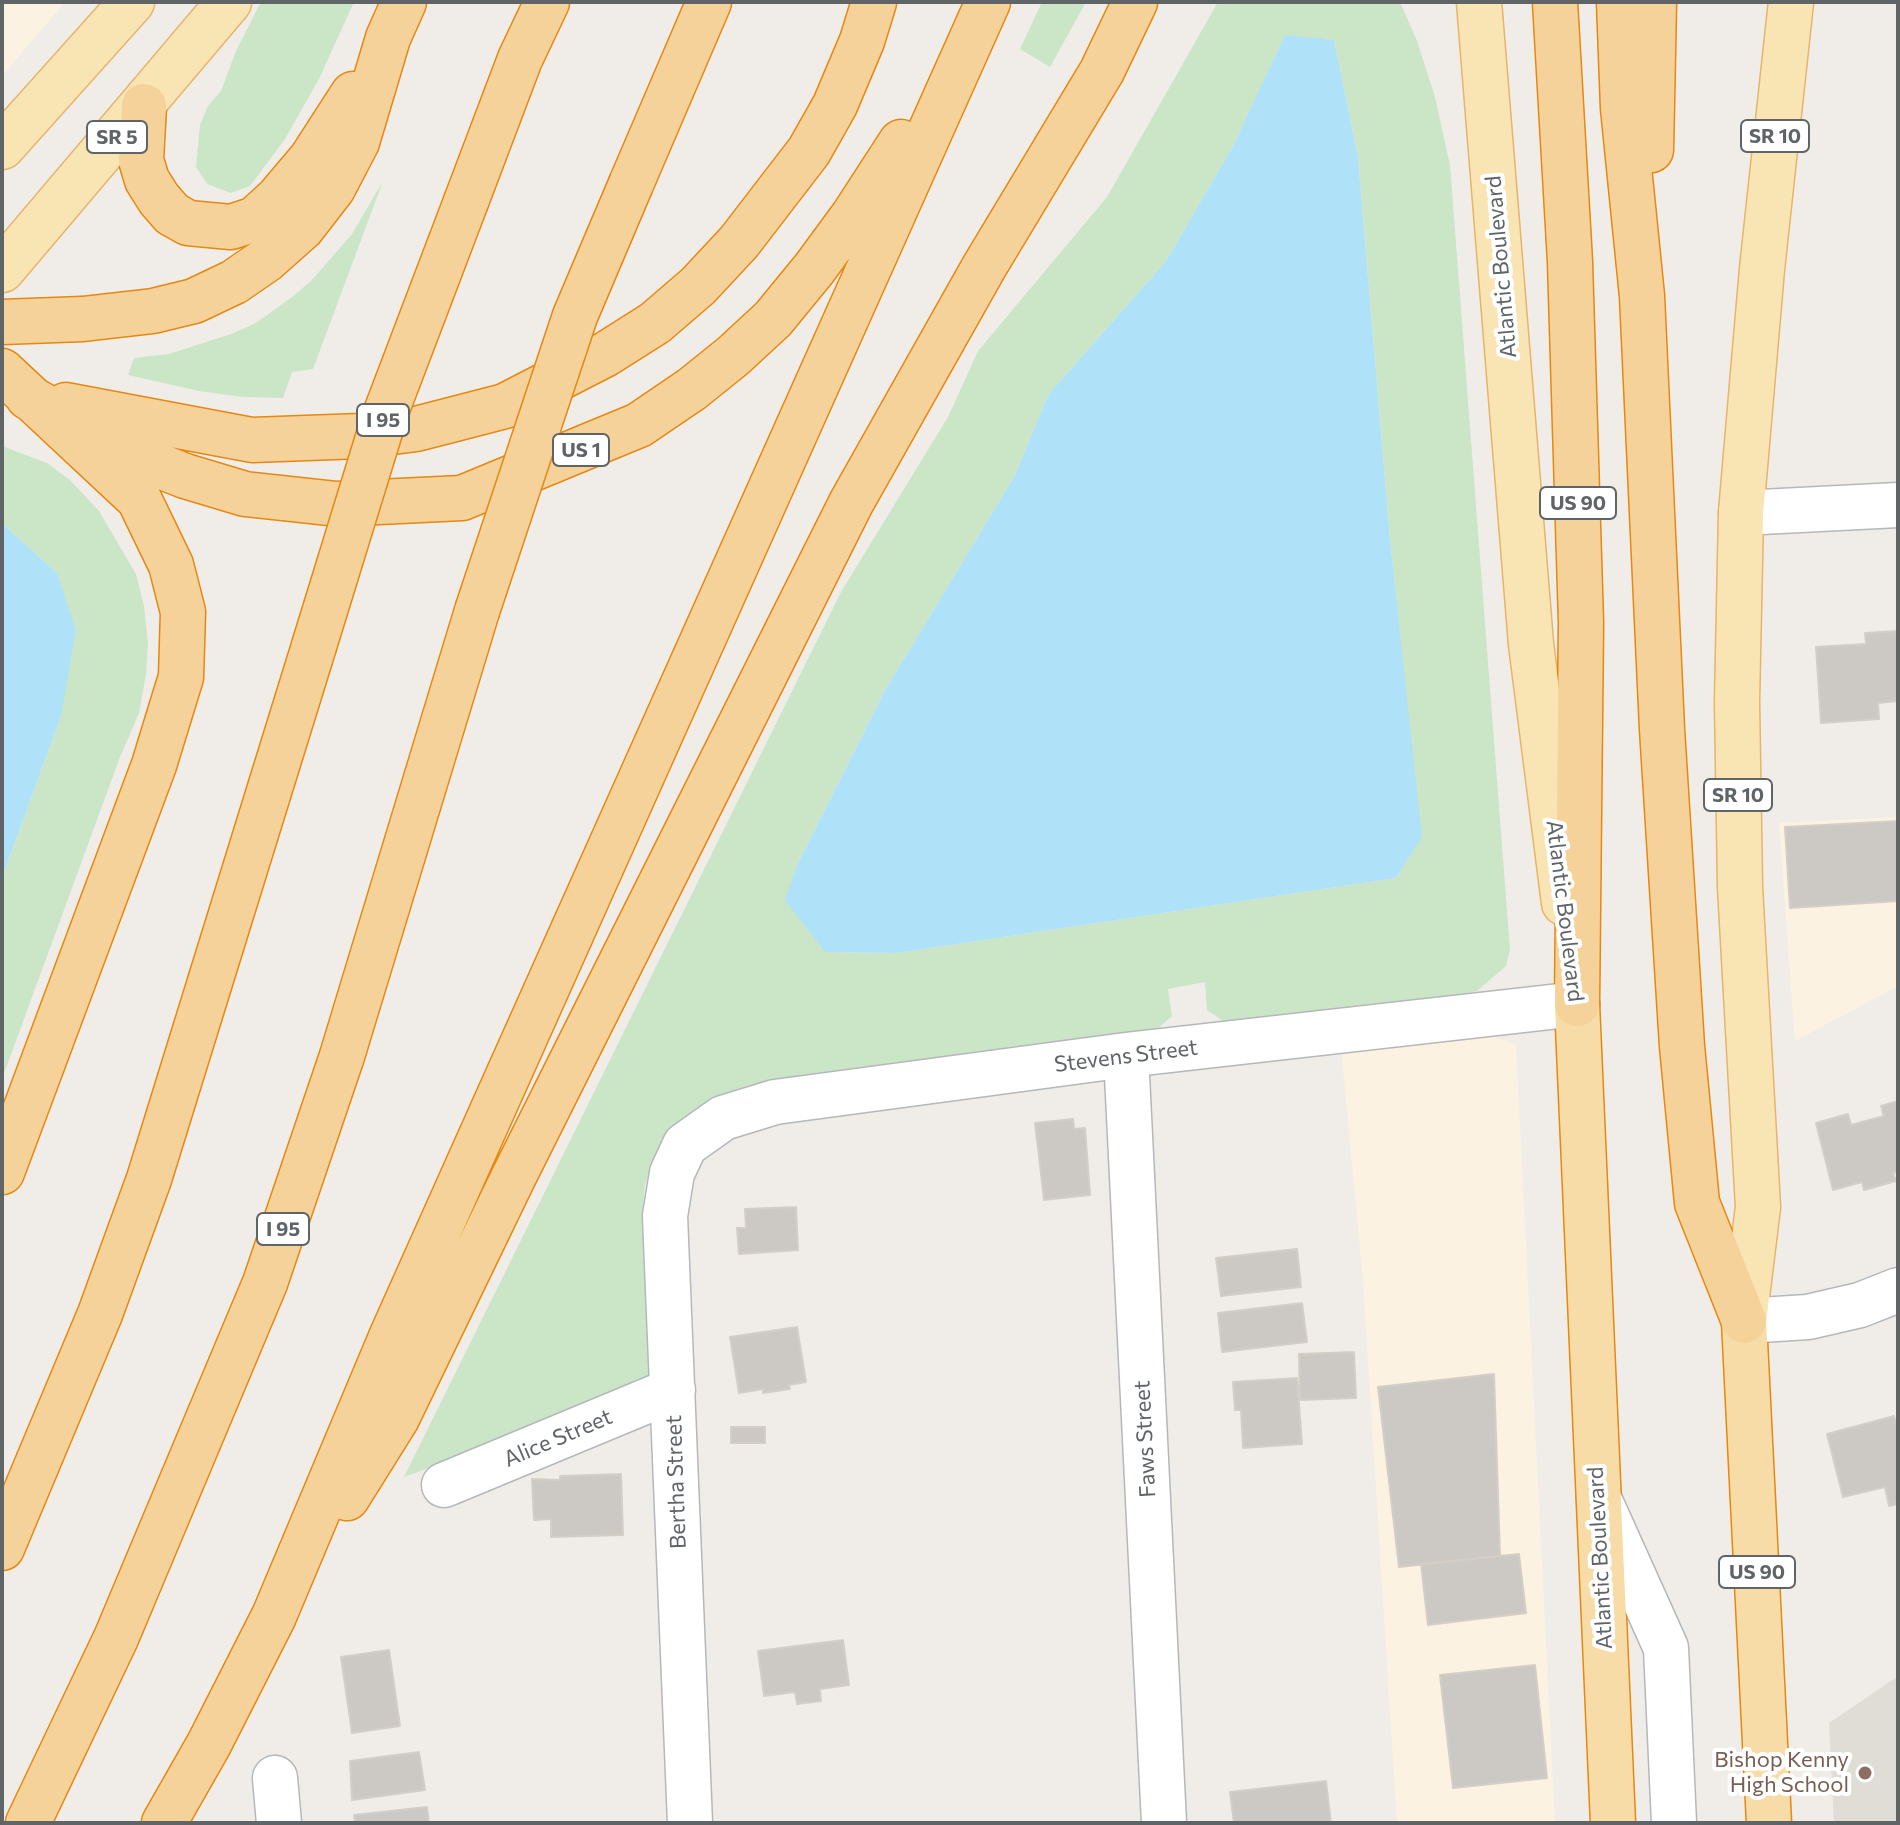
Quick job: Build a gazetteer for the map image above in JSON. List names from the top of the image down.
{
  "streets": {
    "highway": [
      "Atlantic Boulevard",
      "I 95",
      "US 1",
      "US 90"
    ],
    "main road": ["SR 10", "SR 5"],
    "street": [
      "Stevens Street",
      "Alice Street",
      "Faws Street",
      "Bertha Street"
    ]
  },
  "crossings": [
    ["SR 10", "US 90"],
    ["Atlantic Boulevard", "US 90"],
    ["Atlantic Boulevard", "Stevens Street"],
    ["US 90", "Stevens Street"],
    ["Stevens Street", "Faws Street"],
    ["Stevens Street", "Bertha Street"],
    ["Alice Street", "Bertha Street"]
  ],
  "places": ["Bishop Kenny High School"]
}
